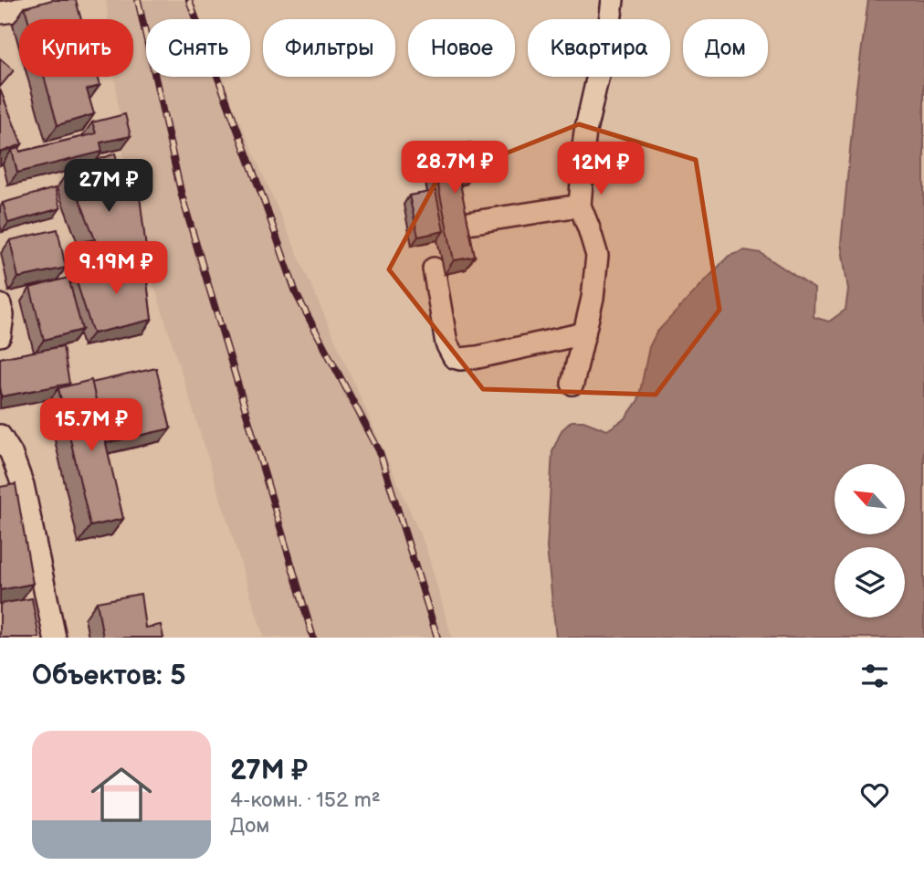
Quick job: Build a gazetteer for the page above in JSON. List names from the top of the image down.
{
  "north": "top left",
  "page": {
    "chip": [
      "Купить",
      "Снять",
      "Фильтры",
      "Новое",
      "Квартира",
      "Дом"
    ],
    "price": [
      "28.7M ₽",
      "12M ₽",
      "27M ₽",
      "9.19M ₽",
      "15.7M ₽"
    ],
    "heading": "Объектов: 5",
    "list": [
      {
        "name": "27M ₽",
        "note": "4-комн. · 152 m² · Дом"
      }
    ]
  }
}
